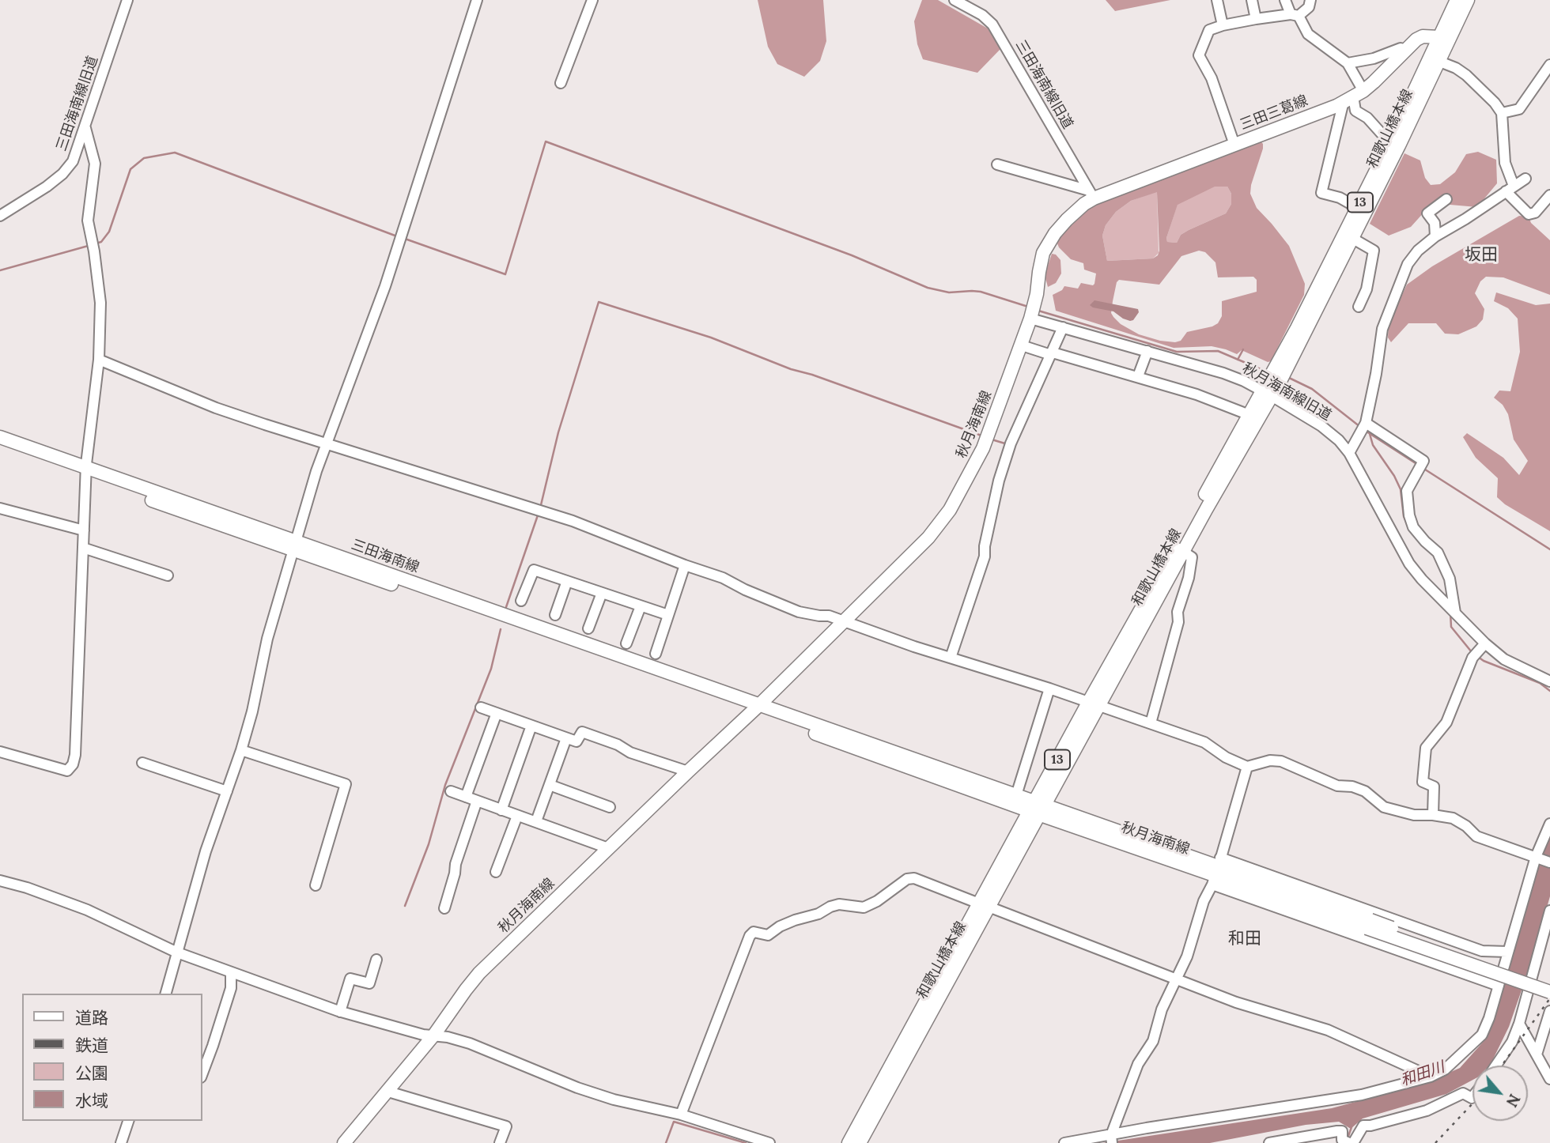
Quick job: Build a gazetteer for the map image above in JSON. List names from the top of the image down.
{
  "streets": {
    "main road": [
      "三田三葛線",
      "和歌山橋本線",
      "13",
      "秋月海南線",
      "三田海南線"
    ],
    "street": ["三田海南線旧道", "秋月海南線旧道"]
  },
  "crossings": [
    ["三田海南線旧道", "三田三葛線"],
    ["三田海南線旧道", "秋月海南線"],
    ["三田三葛線", "和歌山橋本線"],
    ["三田三葛線", "秋月海南線"],
    ["和歌山橋本線", "秋月海南線旧道"],
    ["和歌山橋本線", "秋月海南線"],
    ["秋月海南線旧道", "秋月海南線"],
    ["秋月海南線", "三田海南線"]
  ],
  "districts": ["坂田", "和田"],
  "water": ["和田川"],
  "legend": [
    "道路",
    "鉄道",
    "公園",
    "水域"
  ],
  "north": "bottom right"
}
